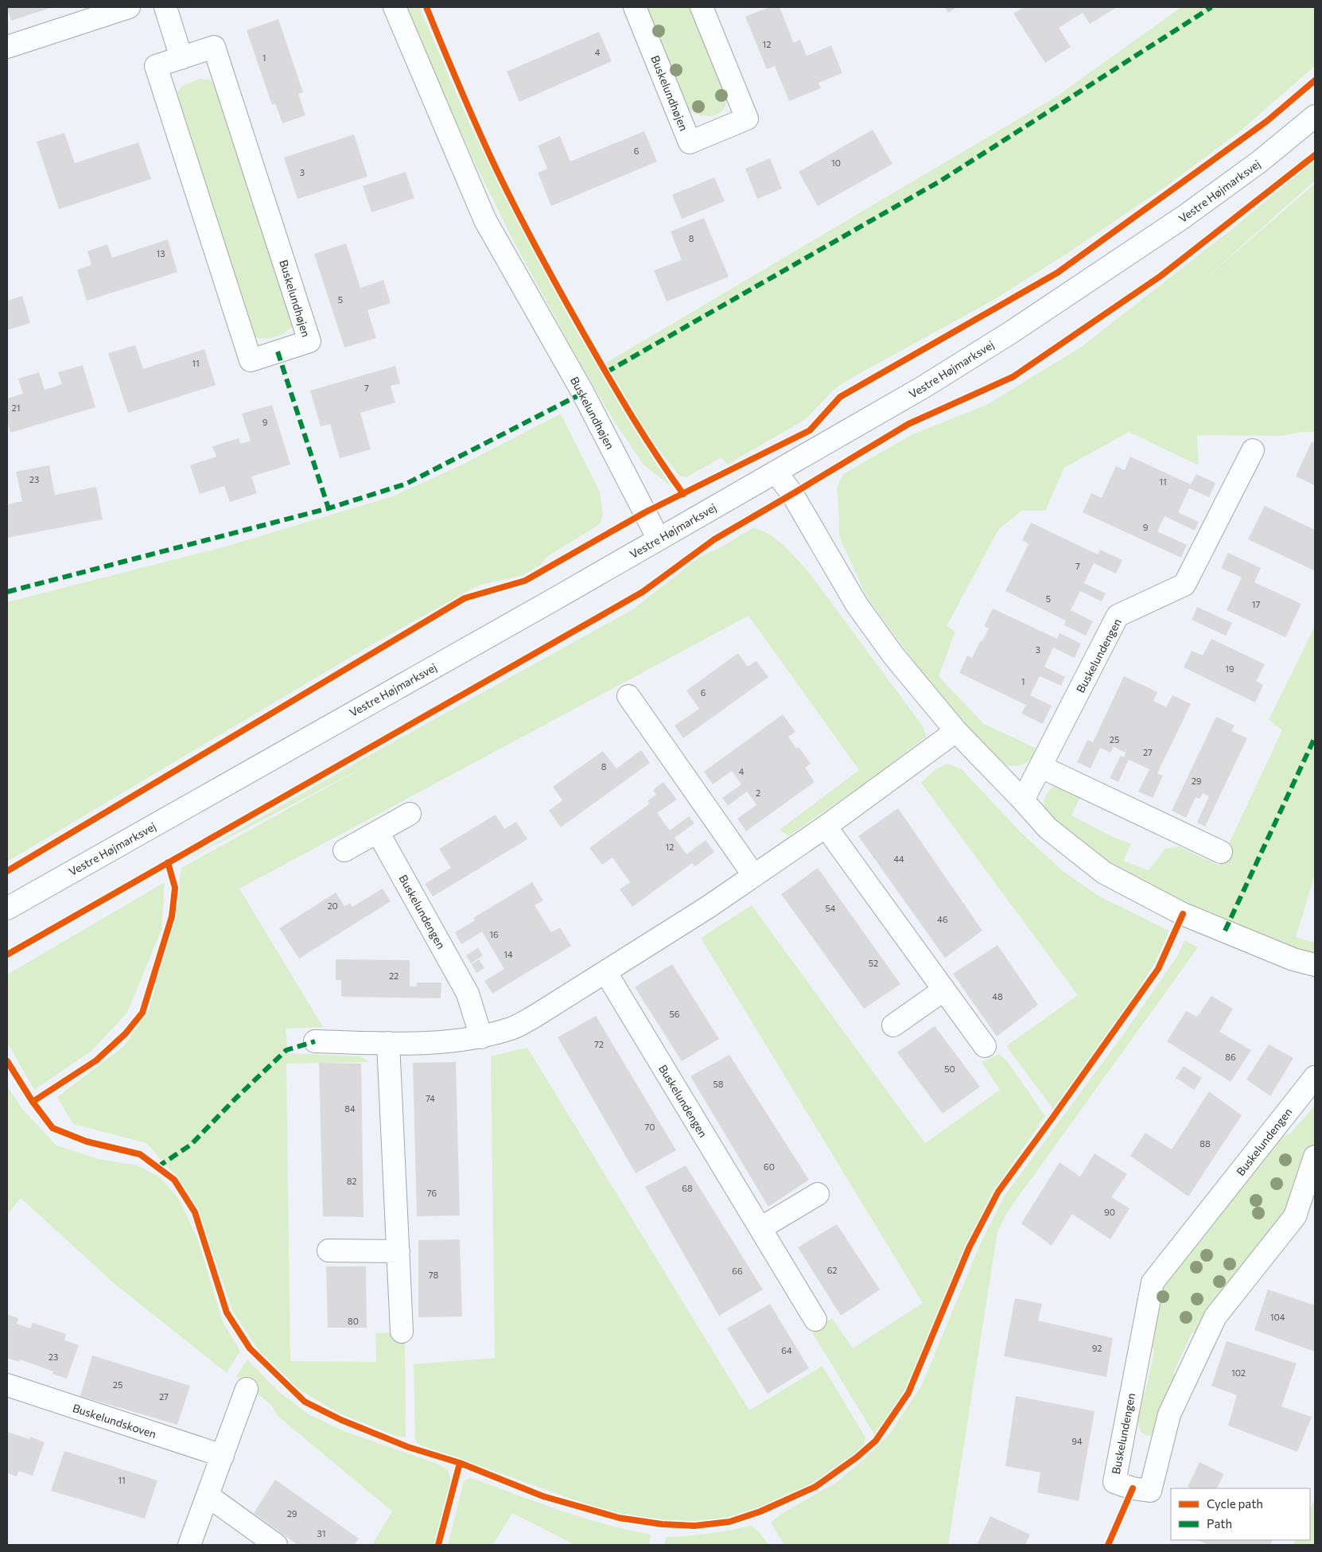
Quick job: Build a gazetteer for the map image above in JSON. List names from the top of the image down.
{
  "streets": {
    "street": [
      "Buskelundhøjen",
      "Vestre Højmarksvej",
      "Buskelundengen",
      "Buskelundskoven"
    ]
  },
  "crossings": [
    ["Buskelundhøjen", "Vestre Højmarksvej"]
  ],
  "house_numbers": [
    "12",
    "4",
    "1",
    "6",
    "10",
    "3",
    "8",
    "13",
    "5",
    "11",
    "7",
    "21",
    "9",
    "23",
    "11",
    "9",
    "7",
    "5",
    "17",
    "3",
    "19",
    "1",
    "6",
    "25",
    "27",
    "8",
    "4",
    "29",
    "2",
    "12",
    "44",
    "20",
    "54",
    "46",
    "16",
    "14",
    "52",
    "22",
    "48",
    "56",
    "72",
    "86",
    "50",
    "58",
    "74",
    "84",
    "70",
    "88",
    "60",
    "82",
    "68",
    "76",
    "90",
    "62",
    "66",
    "78",
    "104",
    "80",
    "92",
    "64",
    "23",
    "102",
    "25",
    "27",
    "94",
    "11",
    "29",
    "31"
  ],
  "legend": ["Cycle path", "Path"]
}
